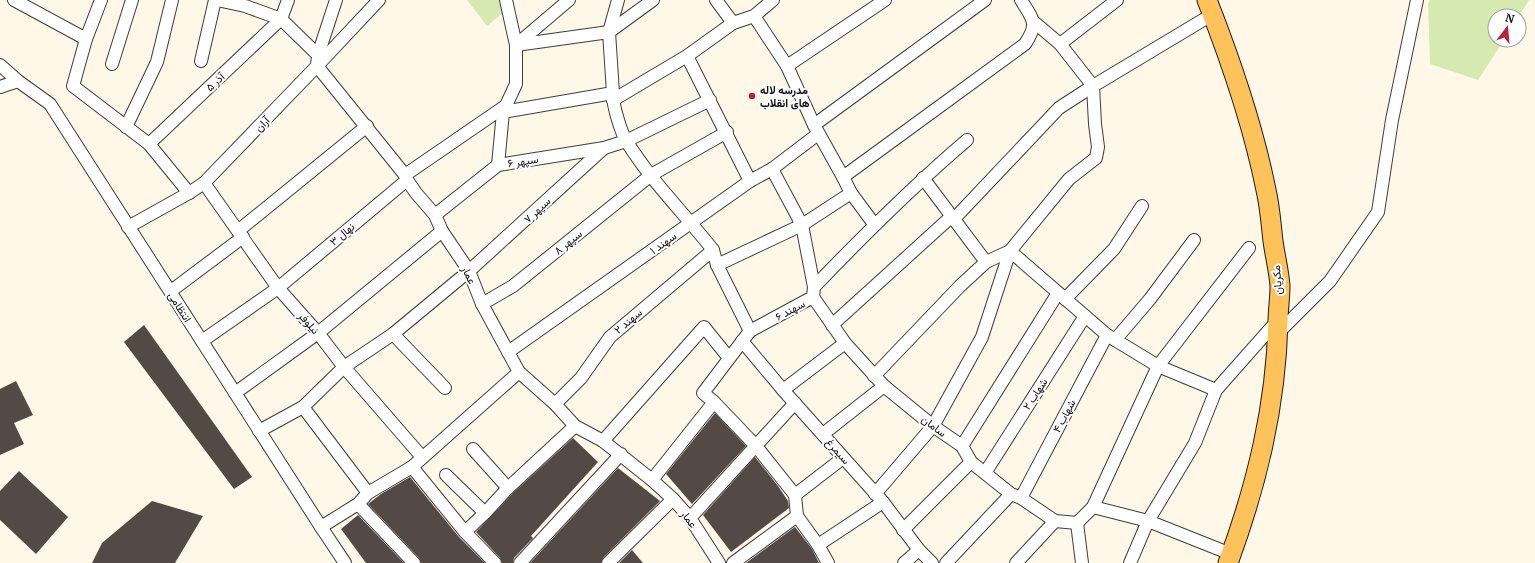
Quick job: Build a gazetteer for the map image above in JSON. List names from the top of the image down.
{
  "streets": {
    "main road": ["مکریان"],
    "street": [
      "آذر ۵",
      "آران",
      "سپهر ۶",
      "سپهر ۷",
      "نهال ۳",
      "سپهر ۸",
      "سهند ۱",
      "عمار",
      "انتظامی",
      "سهند ۶",
      "سهند ۲",
      "نیلوفر",
      "شهاب ۲",
      "شهاب ۴",
      "سامان",
      "سیمرغ"
    ]
  },
  "crossings": [
    ["آذر ۵", "عمار"],
    ["آران", "عمار"],
    ["آران", "انتظامی"],
    ["آران", "نیلوفر"],
    ["سپهر ۶", "سپهر ۷"],
    ["سپهر ۶", "عمار"],
    ["سپهر ۷", "عمار"],
    ["سپهر ۷", "انتظامی"],
    ["سپهر ۷", "نیلوفر"],
    ["نهال ۳", "عمار"],
    ["نهال ۳", "انتظامی"],
    ["نهال ۳", "نیلوفر"],
    ["سپهر ۸", "عمار"],
    ["سهند ۱", "عمار"],
    ["عمار", "سهند ۲"],
    ["سهند ۶", "سامان"],
    ["سهند ۶", "سیمرغ"],
    ["سهند ۲", "سیمرغ"],
    ["شهاب ۲", "سامان"],
    ["شهاب ۴", "سامان"]
  ],
  "places": ["مدرسه لاله های انقلاب"],
  "north": "top"
}
